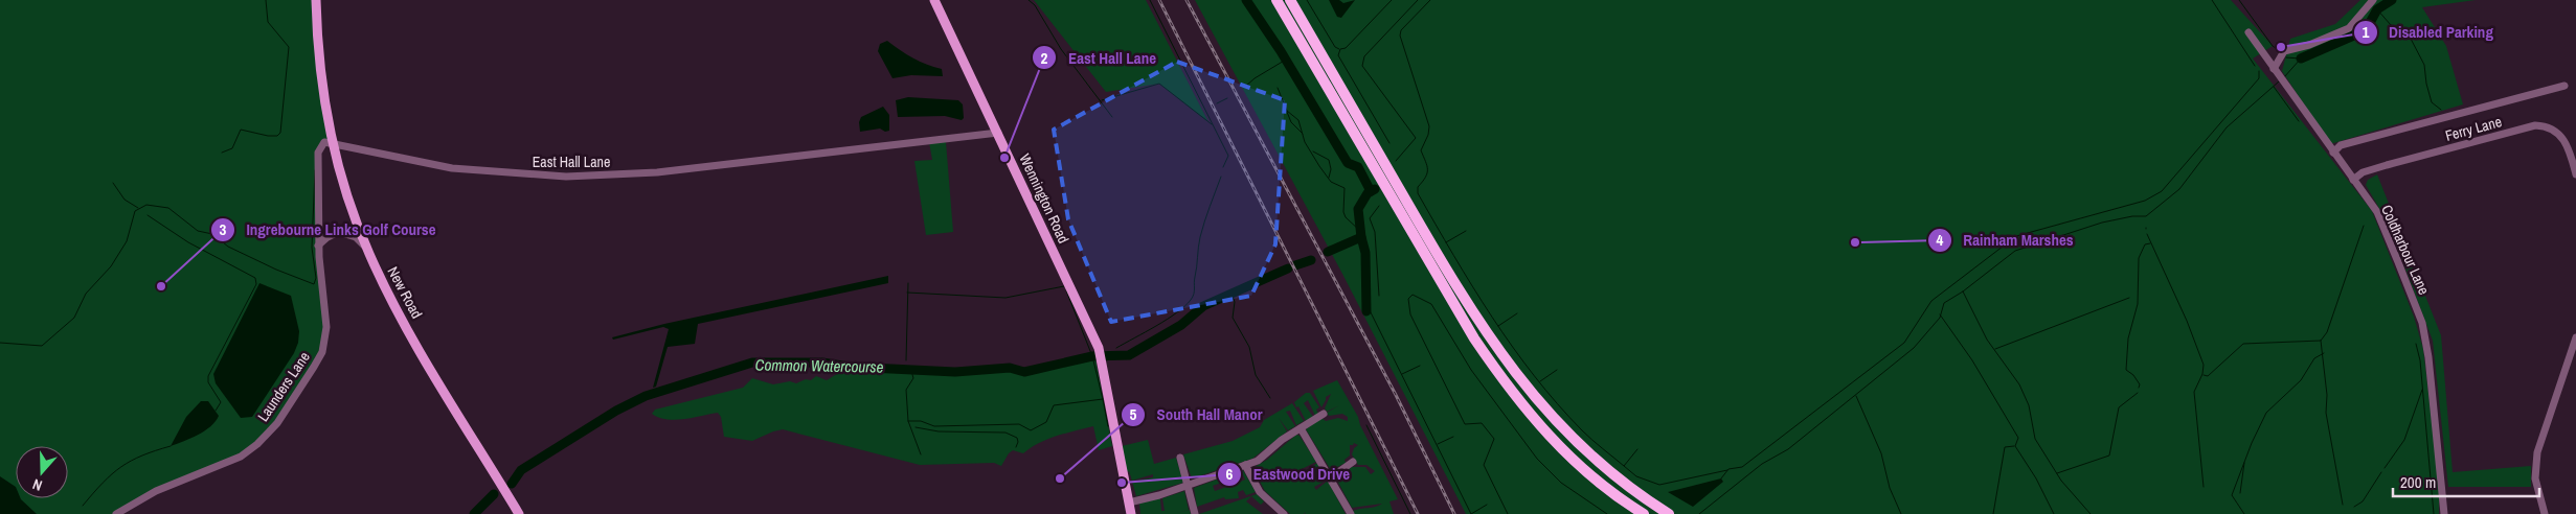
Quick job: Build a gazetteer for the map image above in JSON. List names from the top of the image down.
{
  "streets": {
    "main road": ["Wennington Road", "New Road"],
    "street": [
      "Ferry Lane",
      "East Hall Lane",
      "Coldharbour Lane",
      "Launders Lane"
    ]
  },
  "crossings": [
    ["Ferry Lane", "Coldharbour Lane"],
    ["East Hall Lane", "Wennington Road"],
    ["East Hall Lane", "New Road"],
    ["East Hall Lane", "Launders Lane"],
    ["New Road", "Launders Lane"]
  ],
  "water": ["Common Watercourse"],
  "places": [
    "Disabled Parking",
    "East Hall Lane",
    "Rainham Marshes",
    "Ingrebourne Links Golf Course",
    "South Hall Manor",
    "Eastwood Drive"
  ],
  "scale_bar": "200 m",
  "north": "bottom"
}
